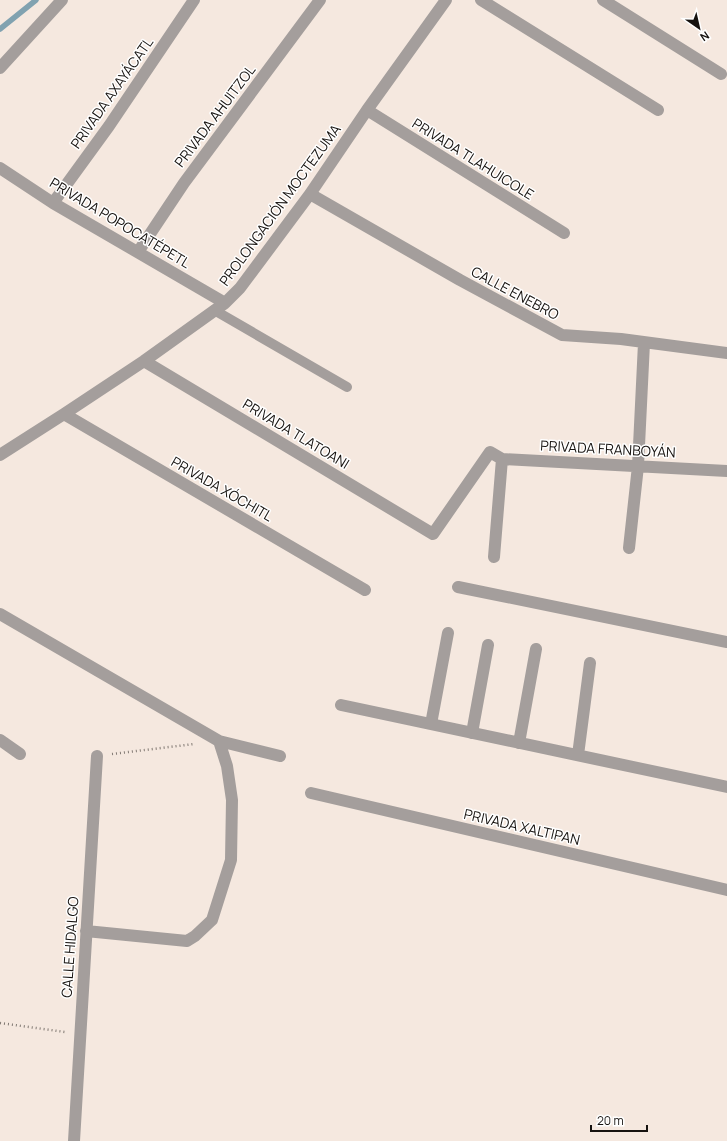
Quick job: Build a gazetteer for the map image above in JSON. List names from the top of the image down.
{
  "streets": {
    "street": [
      "PRIVADA AXAYÁCATL",
      "PRIVADA AHUITZOL",
      "PRIVADA TLAHUICOLE",
      "PROLONGACIÓN MOCTEZUMA",
      "PRIVADA POPOCATÉPETL",
      "CALLE ENEBRO",
      "PRIVADA TLATOANI",
      "PRIVADA FRANBOYÁN",
      "PRIVADA XÓCHITL",
      "PRIVADA XALTIPAN",
      "CALLE HIDALGO"
    ]
  },
  "crossings": [
    ["PRIVADA AXAYÁCATL", "PRIVADA POPOCATÉPETL"],
    ["PRIVADA AHUITZOL", "PRIVADA POPOCATÉPETL"],
    ["PRIVADA TLAHUICOLE", "PROLONGACIÓN MOCTEZUMA"],
    ["PROLONGACIÓN MOCTEZUMA", "PRIVADA POPOCATÉPETL"],
    ["PROLONGACIÓN MOCTEZUMA", "CALLE ENEBRO"],
    ["PROLONGACIÓN MOCTEZUMA", "PRIVADA TLATOANI"],
    ["PROLONGACIÓN MOCTEZUMA", "PRIVADA XÓCHITL"],
    ["PRIVADA TLATOANI", "PRIVADA FRANBOYÁN"]
  ],
  "scale_bar": "20 m",
  "north": "bottom right"
}
